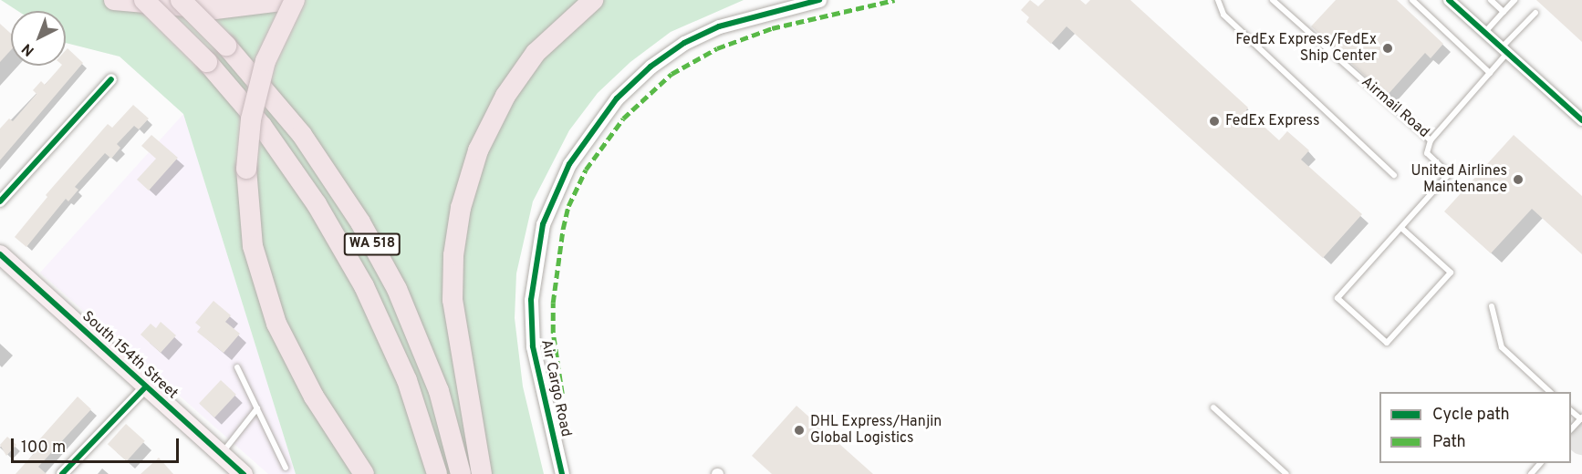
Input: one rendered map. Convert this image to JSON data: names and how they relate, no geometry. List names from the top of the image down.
{
  "streets": {
    "highway": ["WA 518"],
    "main road": ["South 154th Street"],
    "street": ["Air Cargo Road"],
    "lane": ["Airmail Road"]
  },
  "places": [
    "FedEx Express/FedEx Ship Center",
    "FedEx Express",
    "United Airlines Maintenance",
    "DHL Express/Hanjin Global Logistics"
  ],
  "legend": ["Cycle path", "Path"],
  "scale_bar": "100 m",
  "north": "bottom left"
}
